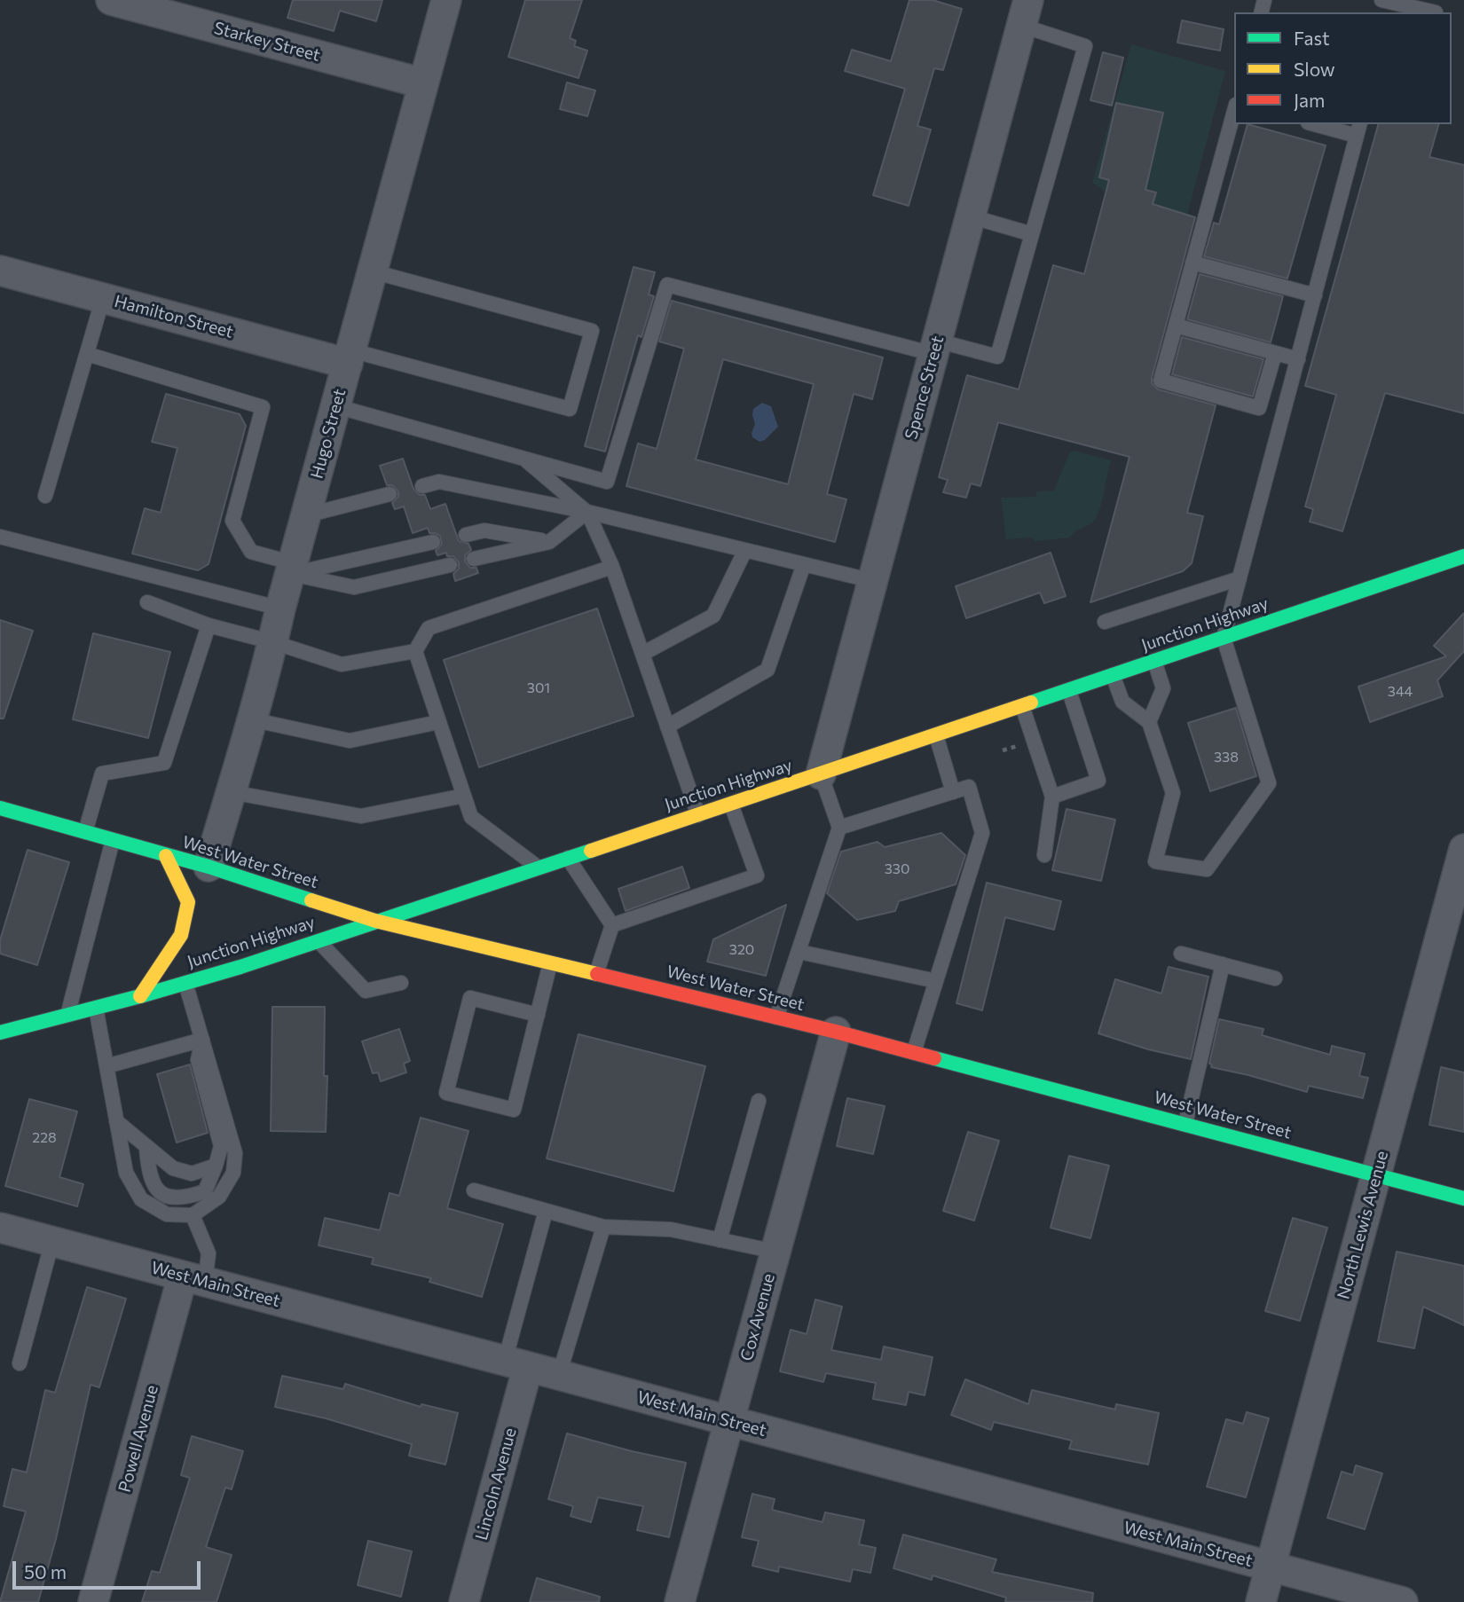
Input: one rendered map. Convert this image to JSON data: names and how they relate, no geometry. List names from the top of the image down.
{
  "streets": {
    "main road": ["Junction Highway", "West Water Street"],
    "street": [
      "Starkey Street",
      "Hamilton Street",
      "Spence Street",
      "Hugo Street",
      "North Lewis Avenue",
      "West Main Street",
      "Cox Avenue",
      "Powell Avenue",
      "Lincoln Avenue"
    ]
  },
  "crossings": [
    ["Starkey Street", "Hugo Street"],
    ["Hamilton Street", "Hugo Street"],
    ["Spence Street", "Junction Highway"],
    ["Hugo Street", "West Water Street"],
    ["Junction Highway", "West Water Street"],
    ["West Water Street", "North Lewis Avenue"],
    ["West Water Street", "Cox Avenue"],
    ["North Lewis Avenue", "West Main Street"],
    ["West Main Street", "Cox Avenue"],
    ["West Main Street", "Powell Avenue"],
    ["West Main Street", "Lincoln Avenue"]
  ],
  "house_numbers": [
    "301",
    "344",
    "338",
    "330",
    "320",
    "228"
  ],
  "legend": ["Fast", "Slow", "Jam"],
  "scale_bar": "50 m"
}
